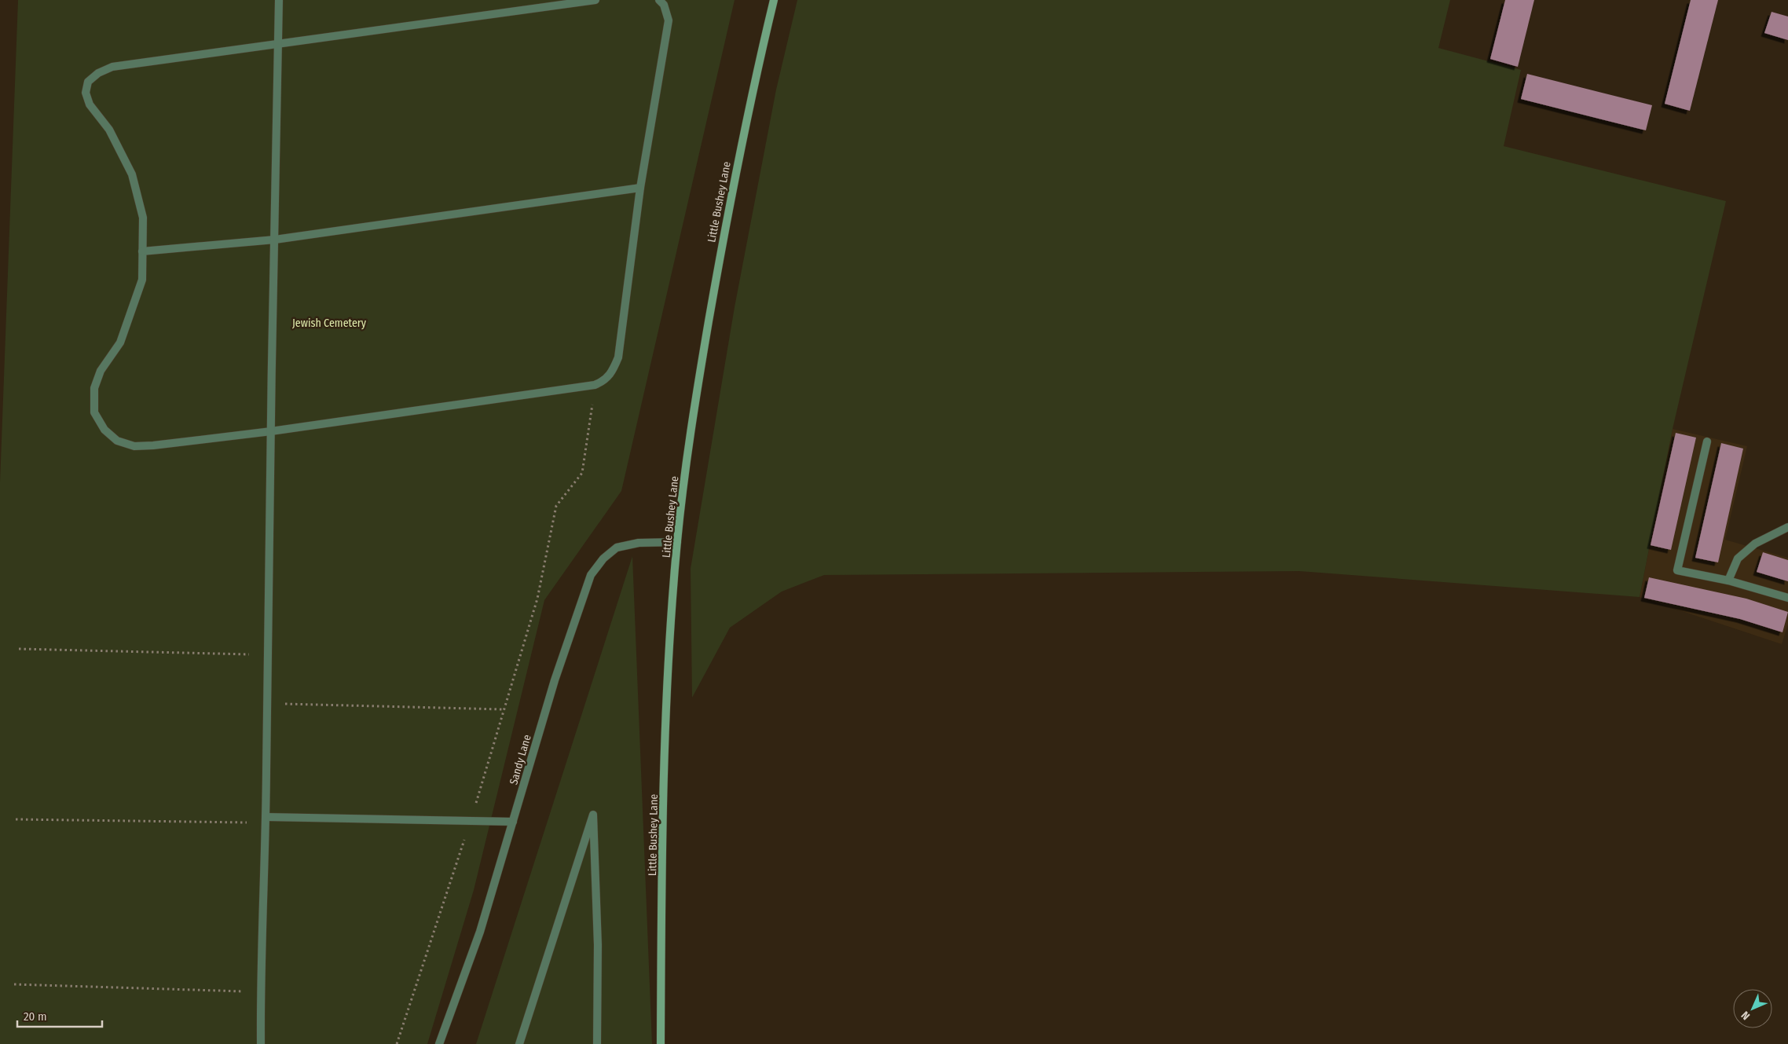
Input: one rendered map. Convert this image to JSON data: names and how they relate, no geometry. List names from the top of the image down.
{
  "streets": {
    "street": ["Little Bushey Lane", "Sandy Lane"]
  },
  "crossings": [
    ["Little Bushey Lane", "Sandy Lane"]
  ],
  "parks": ["Jewish Cemetery"],
  "scale_bar": "20 m",
  "north": "bottom left"
}
